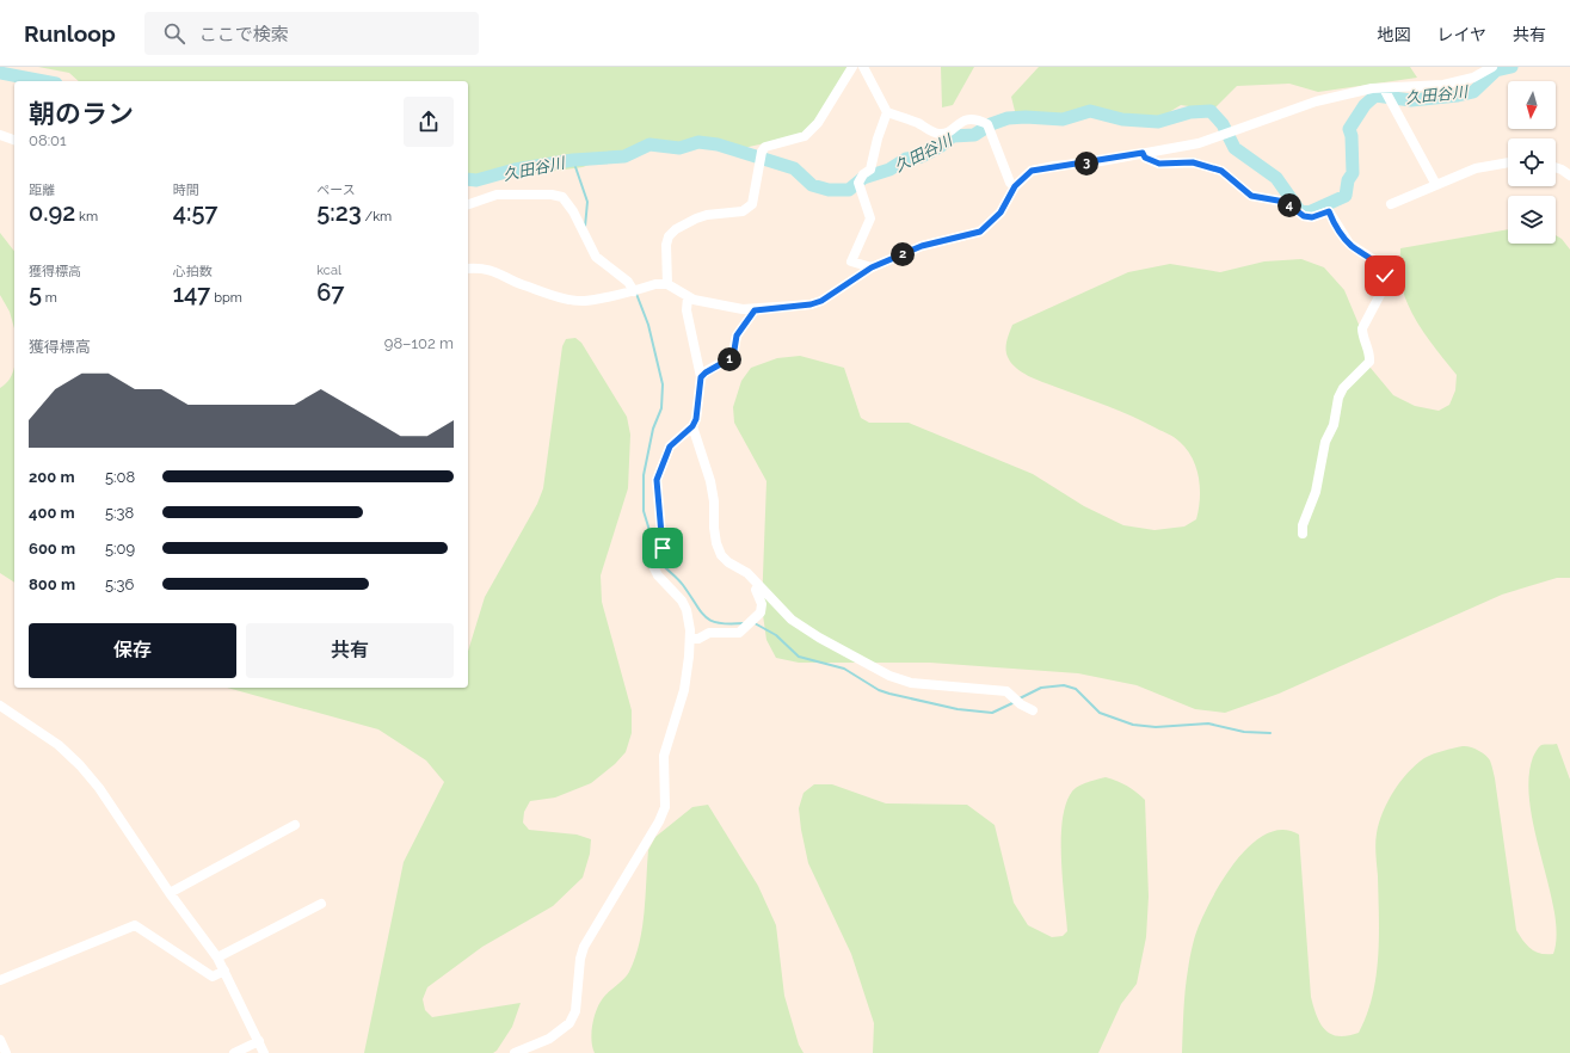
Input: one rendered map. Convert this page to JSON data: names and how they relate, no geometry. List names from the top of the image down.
{
  "water": ["久田谷川"],
  "north": "bottom",
  "page": {
    "header": "Runloop",
    "search": "ここで検索",
    "nav": ["地図", "レイヤ", "共有"],
    "heading": ["朝のラン", "08:01"],
    "pins": [
      "3",
      "4",
      "2",
      "1"
    ],
    "stats": [
      ["距離", "0.92 km"],
      ["時間", "4:57"],
      ["ペース", "5:23 /km"],
      ["獲得標高", "5 m"],
      ["心拍数", "147 bpm"],
      ["kcal", "67"]
    ],
    "chart": ["獲得標高", "98–102 m"],
    "list": [
      {
        "name": "200 m",
        "note": "5:08"
      },
      {
        "name": "400 m",
        "note": "5:38"
      },
      {
        "name": "600 m",
        "note": "5:09"
      },
      {
        "name": "800 m",
        "note": "5:36"
      }
    ],
    "buttons": ["保存", "共有"]
  }
}
